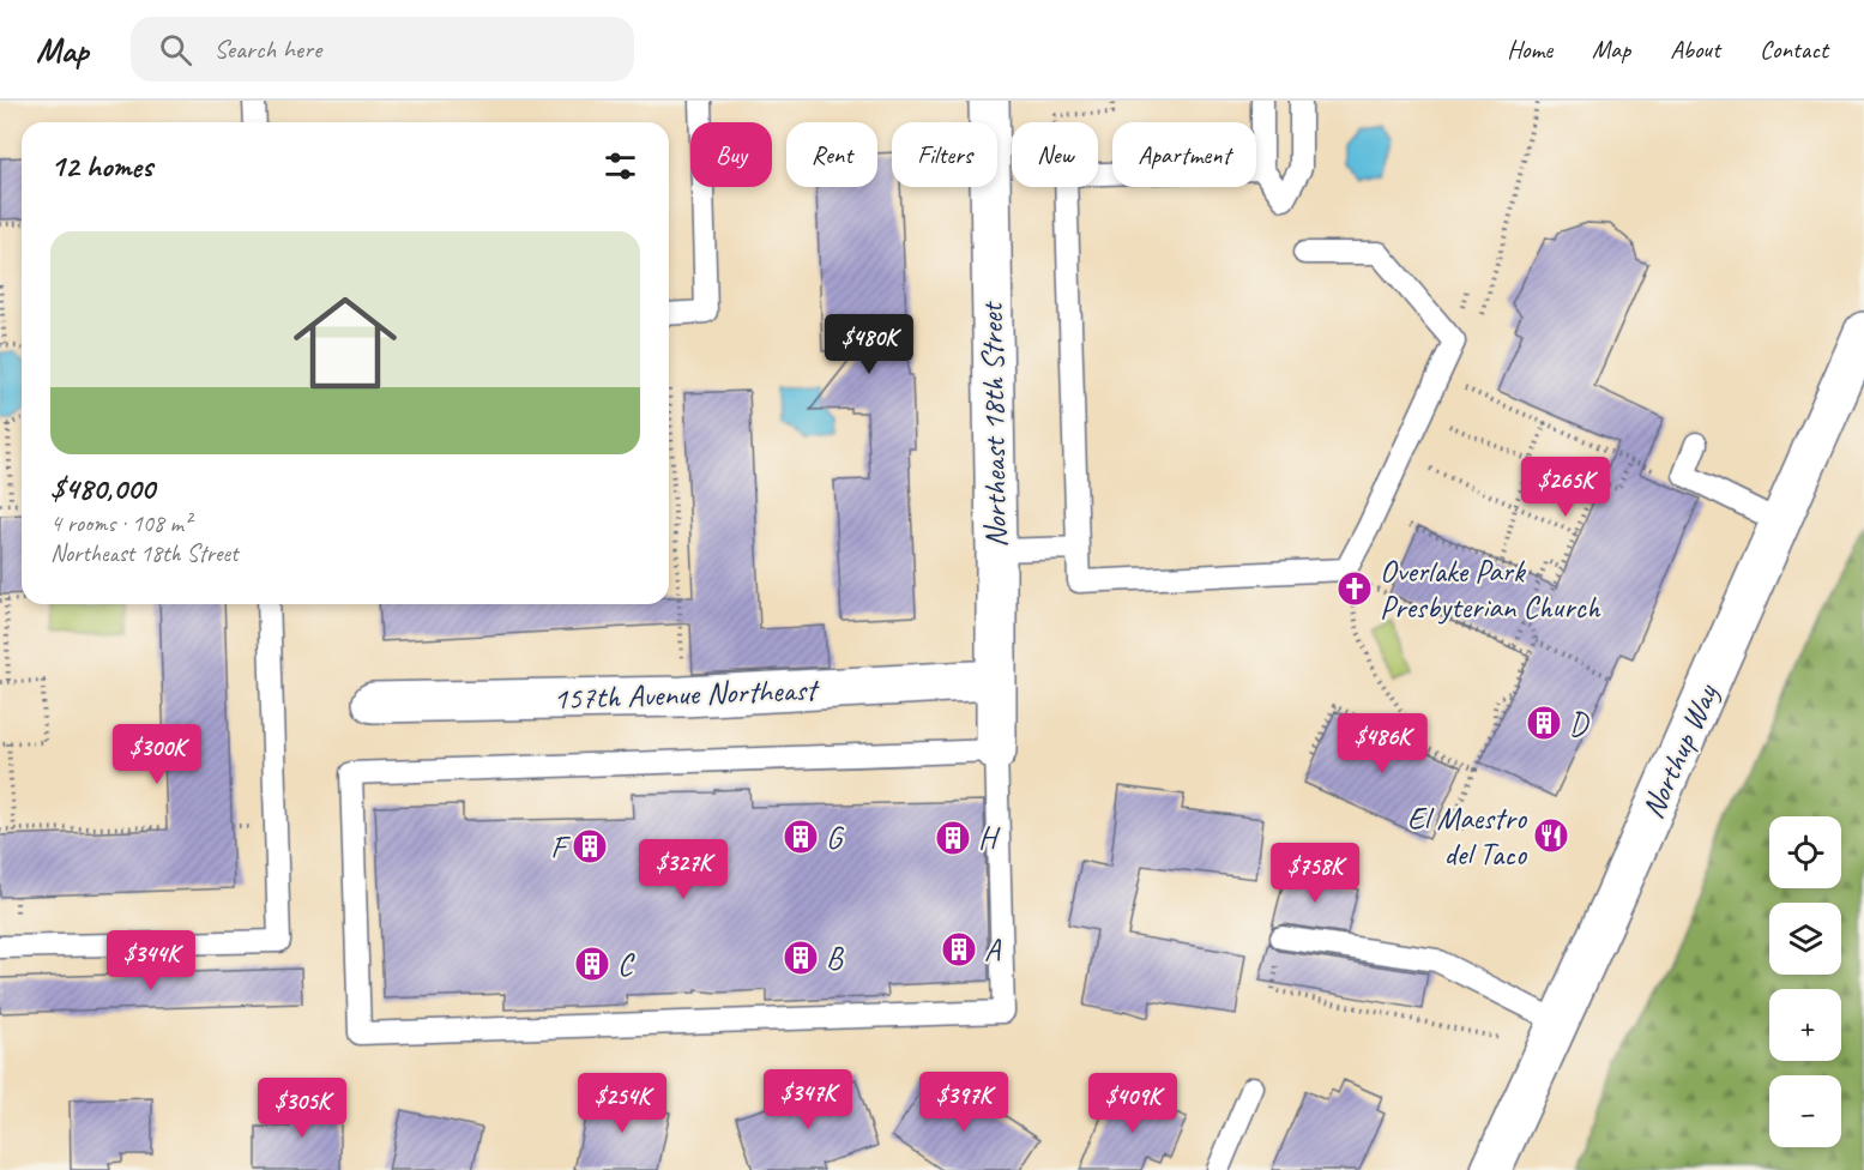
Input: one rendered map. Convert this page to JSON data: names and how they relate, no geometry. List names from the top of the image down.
{
  "streets": {
    "street": ["Northeast 18th Street", "157th Avenue Northeast", "Northup Way"]
  },
  "crossings": [
    ["Northeast 18th Street", "157th Avenue Northeast"]
  ],
  "places": {
    "church": ["Overlake Park Presbyterian Church"],
    "building": [
      "D",
      "G",
      "H",
      "F",
      "A",
      "B",
      "C"
    ],
    "restaurant": ["El Maestro del Taco"]
  },
  "page": {
    "header": "Map",
    "search": "Search here",
    "nav": [
      "Home",
      "Map",
      "About",
      "Contact"
    ],
    "chip": [
      "Buy",
      "Rent",
      "Filters",
      "New",
      "Apartment"
    ],
    "heading": "12 homes",
    "list": [
      {
        "name": "$480,000",
        "note": "4 rooms · 108 m² · Northeast 18th Street"
      }
    ],
    "price": [
      "$480K",
      "$265K",
      "$486K",
      "$300K",
      "$327K",
      "$758K",
      "$344K",
      "$347K",
      "$397K",
      "$254K",
      "$409K",
      "$305K"
    ],
    "map_buttons": ["+", "−"]
  }
}
